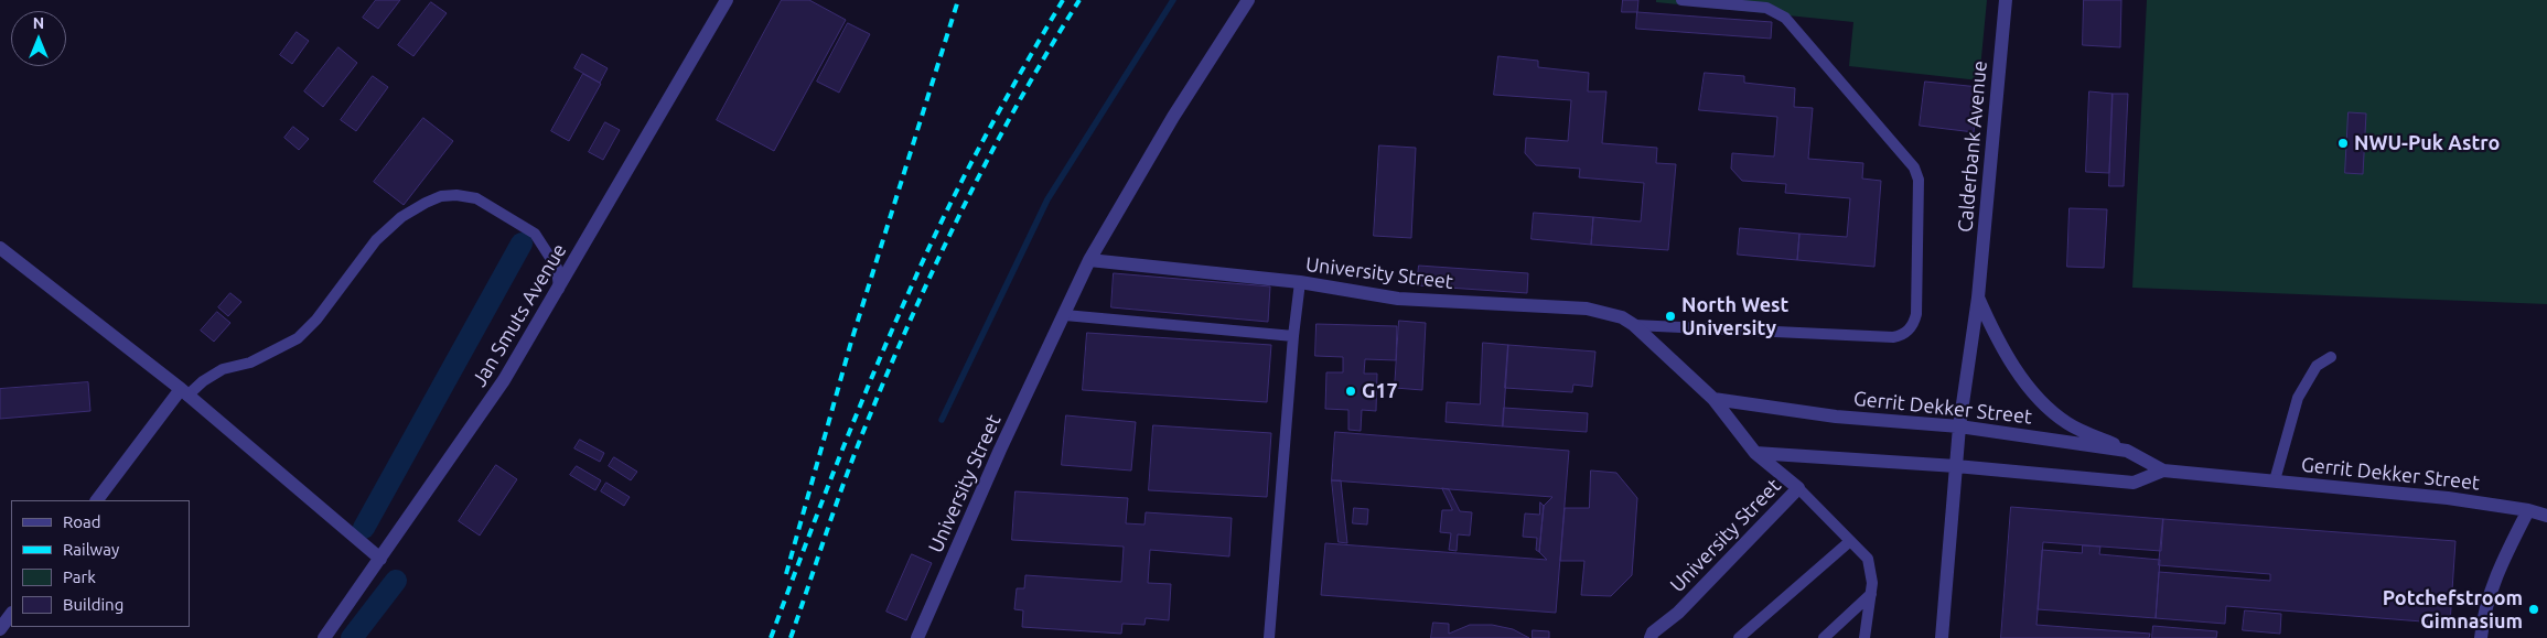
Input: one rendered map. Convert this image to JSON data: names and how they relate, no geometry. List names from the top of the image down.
{
  "streets": {
    "street": [
      "Calderbank Avenue",
      "University Street",
      "Jan Smuts Avenue",
      "Gerrit Dekker Street"
    ]
  },
  "crossings": [
    ["Calderbank Avenue", "Gerrit Dekker Street"],
    ["University Street", "Gerrit Dekker Street"]
  ],
  "places": [
    "NWU-Puk Astro",
    "North West University",
    "G17",
    "Potchefstroom Gimnasium"
  ],
  "legend": [
    "Road",
    "Railway",
    "Park",
    "Building"
  ],
  "north": "top"
}
